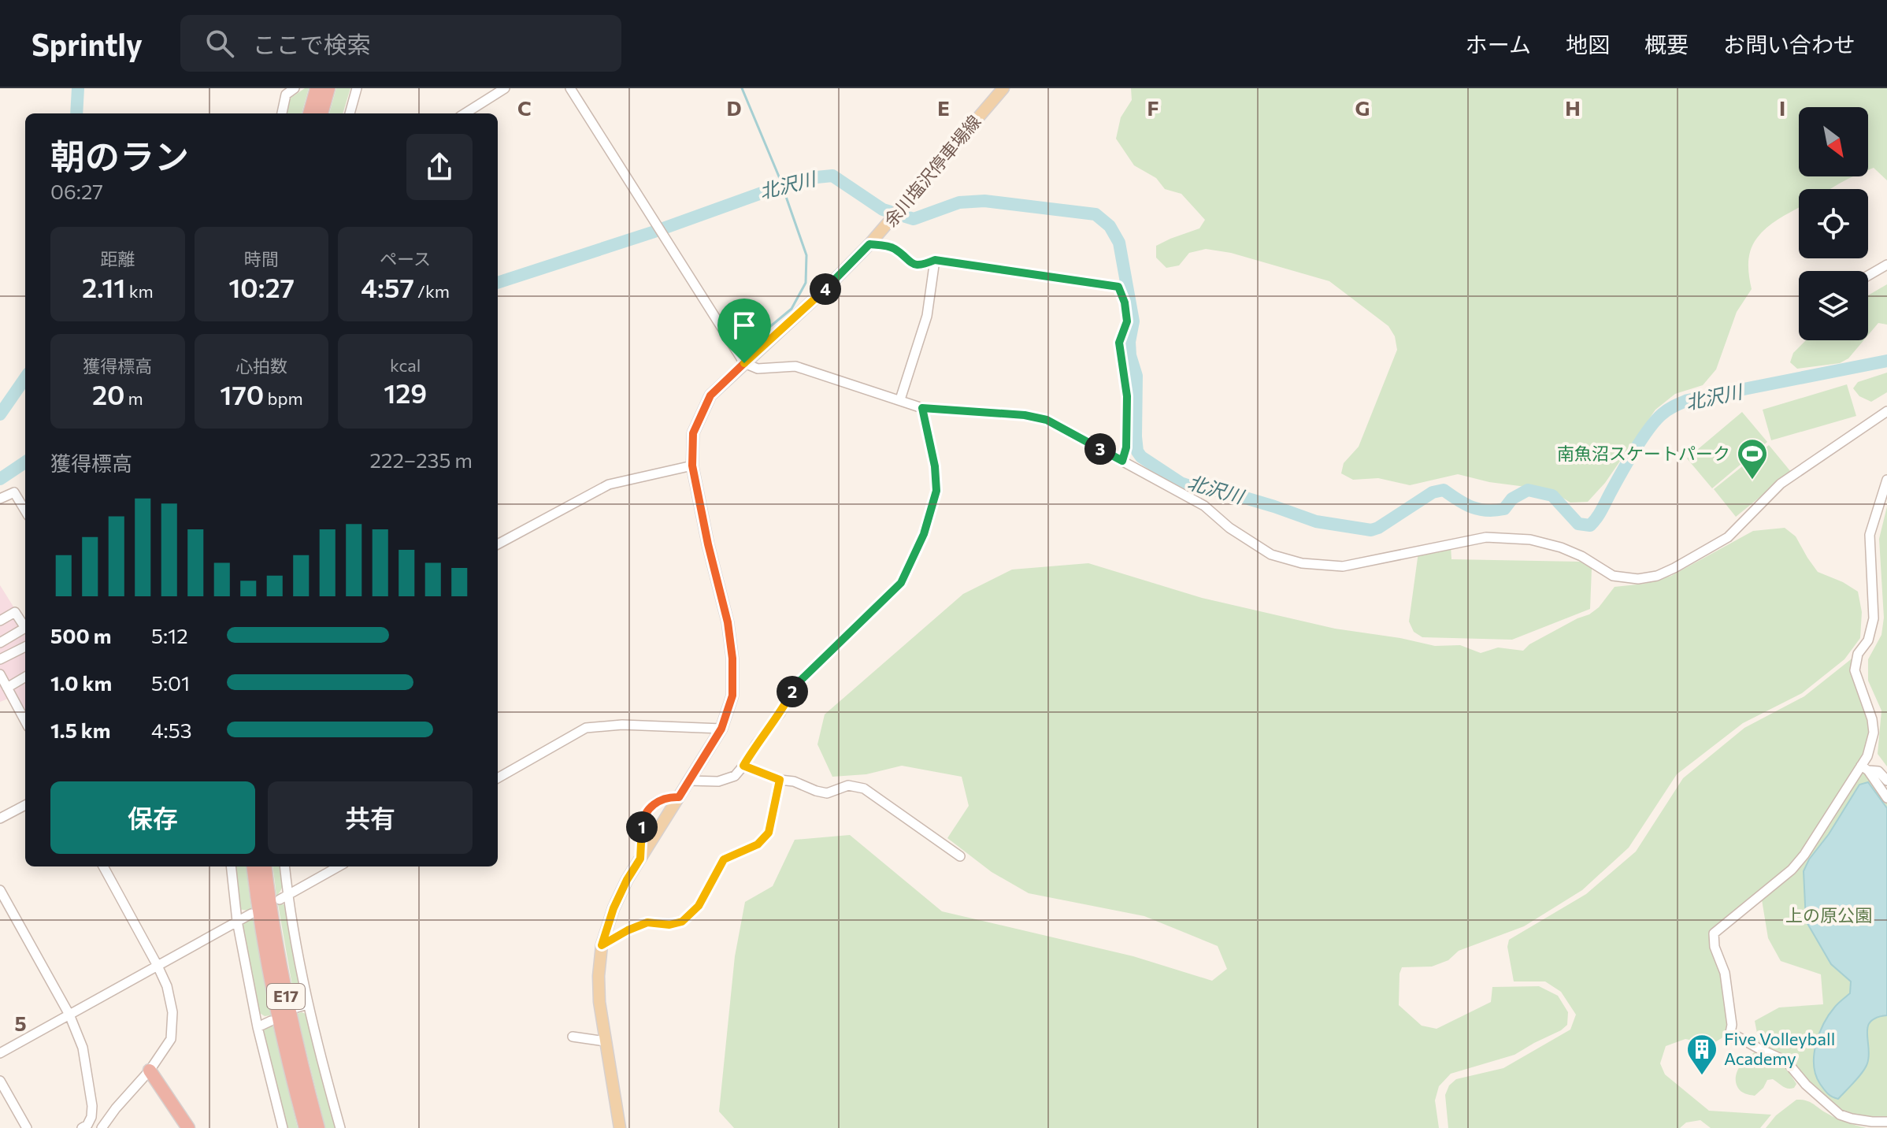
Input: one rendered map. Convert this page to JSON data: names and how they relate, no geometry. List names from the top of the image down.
{
  "streets": {
    "highway": ["E17"],
    "main road": ["余川塩沢停車場線"]
  },
  "water": ["北沢川"],
  "parks": ["上の原公園"],
  "places": {
    "sports": ["南魚沼スケートパーク"],
    "building": ["Five Volleyball Academy"]
  },
  "north": "bottom right",
  "page": {
    "header": "Sprintly",
    "search": "ここで検索",
    "nav": [
      "ホーム",
      "地図",
      "概要",
      "お問い合わせ"
    ],
    "heading": ["朝のラン", "06:27"],
    "stats": [
      ["距離", "2.11 km"],
      ["時間", "10:27"],
      ["ペース", "4:57 /km"],
      ["獲得標高", "20 m"],
      ["心拍数", "170 bpm"],
      ["kcal", "129"]
    ],
    "pins": [
      "4",
      "3",
      "2",
      "1"
    ],
    "chart": ["獲得標高", "222–235 m"],
    "list": [
      {
        "name": "500 m",
        "note": "5:12"
      },
      {
        "name": "1.0 km",
        "note": "5:01"
      },
      {
        "name": "1.5 km",
        "note": "4:53"
      }
    ],
    "buttons": ["保存", "共有"]
  },
  "grid": {
    "columns": [
      "C",
      "D",
      "E",
      "F",
      "G",
      "H",
      "I"
    ],
    "rows": ["5"]
  }
}
